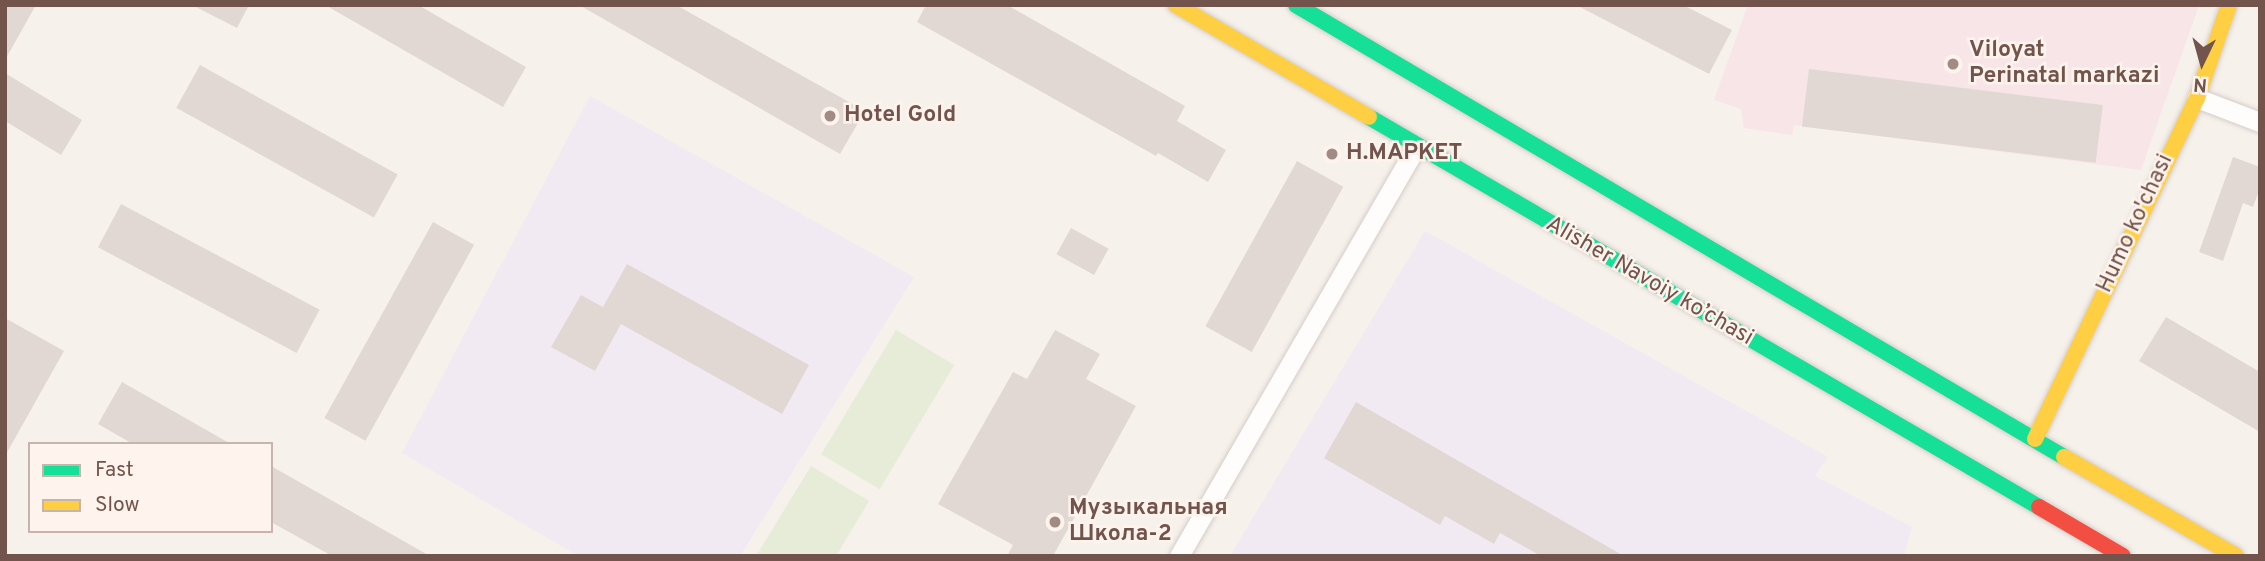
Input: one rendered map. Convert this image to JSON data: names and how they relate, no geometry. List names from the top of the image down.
{
  "streets": {
    "main road": ["Humo ko'chasi", "Alisher Navoiy ko’chasi"]
  },
  "places": [
    "Viloyat Perinatal markazi",
    "Hotel Gold",
    "Н.МАРКЕТ",
    "Музыкальная Школа-2"
  ],
  "legend": ["Fast", "Slow"],
  "north": "bottom"
}
